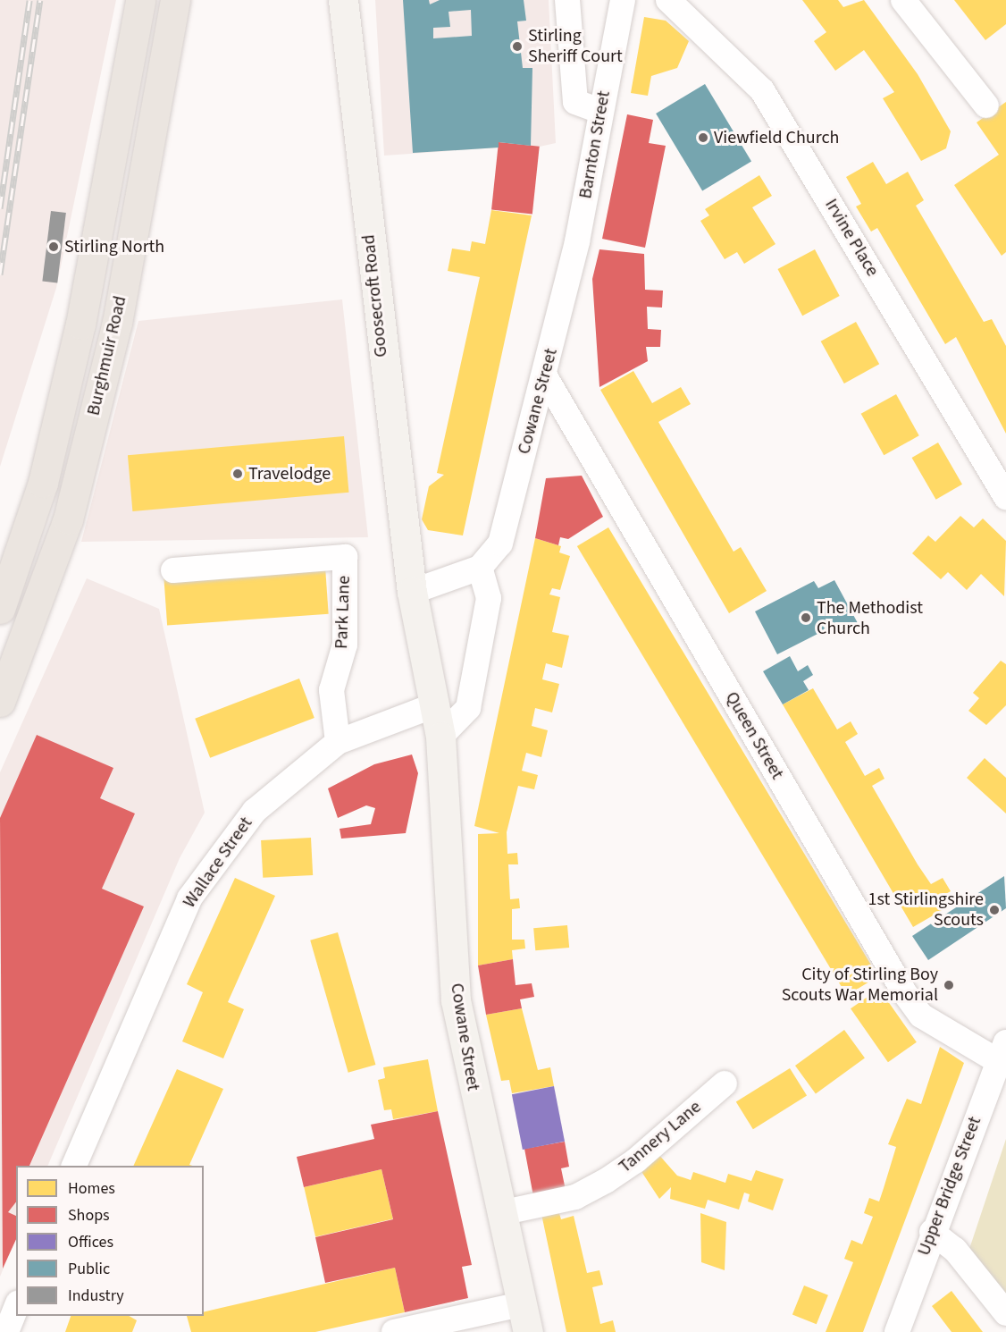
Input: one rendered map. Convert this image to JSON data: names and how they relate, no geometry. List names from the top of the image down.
{
  "streets": {
    "main road": ["Goosecroft Road", "Burghmuir Road", "Cowane Street"],
    "street": [
      "Barnton Street",
      "Irvine Place",
      "Park Lane",
      "Queen Street",
      "Wallace Street",
      "Tannery Lane",
      "Upper Bridge Street"
    ]
  },
  "crossings": [
    ["Barnton Street", "Cowane Street"],
    ["Goosecroft Road", "Cowane Street"],
    ["Cowane Street", "Queen Street"],
    ["Cowane Street", "Wallace Street"],
    ["Cowane Street", "Tannery Lane"],
    ["Park Lane", "Wallace Street"],
    ["Queen Street", "Upper Bridge Street"]
  ],
  "places": [
    "Stirling Sheriff Court",
    "Viewfield Church",
    "Stirling North",
    "Travelodge",
    "The Methodist Church",
    "1st Stirlingshire Scouts",
    "City of Stirling Boy Scouts War Memorial"
  ],
  "legend": [
    "Homes",
    "Shops",
    "Offices",
    "Public",
    "Industry"
  ]
}
